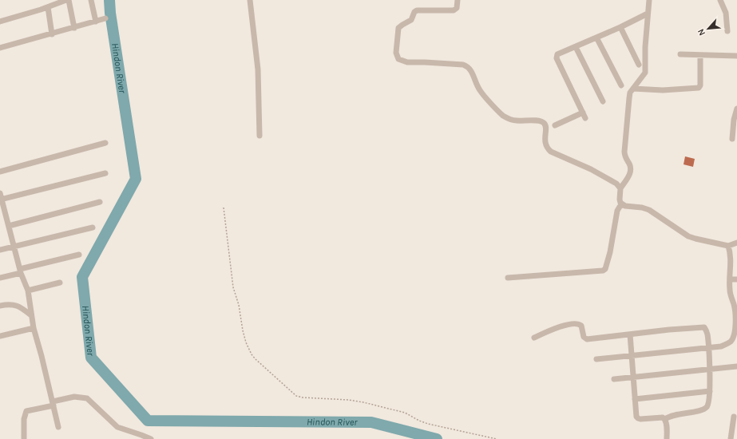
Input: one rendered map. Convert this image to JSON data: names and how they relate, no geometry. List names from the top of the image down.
{
  "water": ["Hindon River"],
  "north": "bottom left"
}
